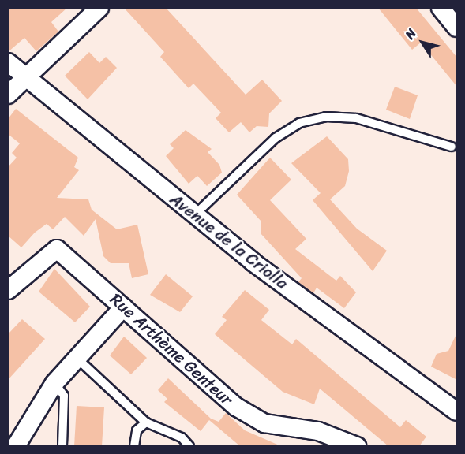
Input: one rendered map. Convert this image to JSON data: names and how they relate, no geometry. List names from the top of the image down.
{
  "streets": {
    "street": ["Avenue de la Criolla", "Rue Arthème Genteur"]
  },
  "north": "top left"
}
